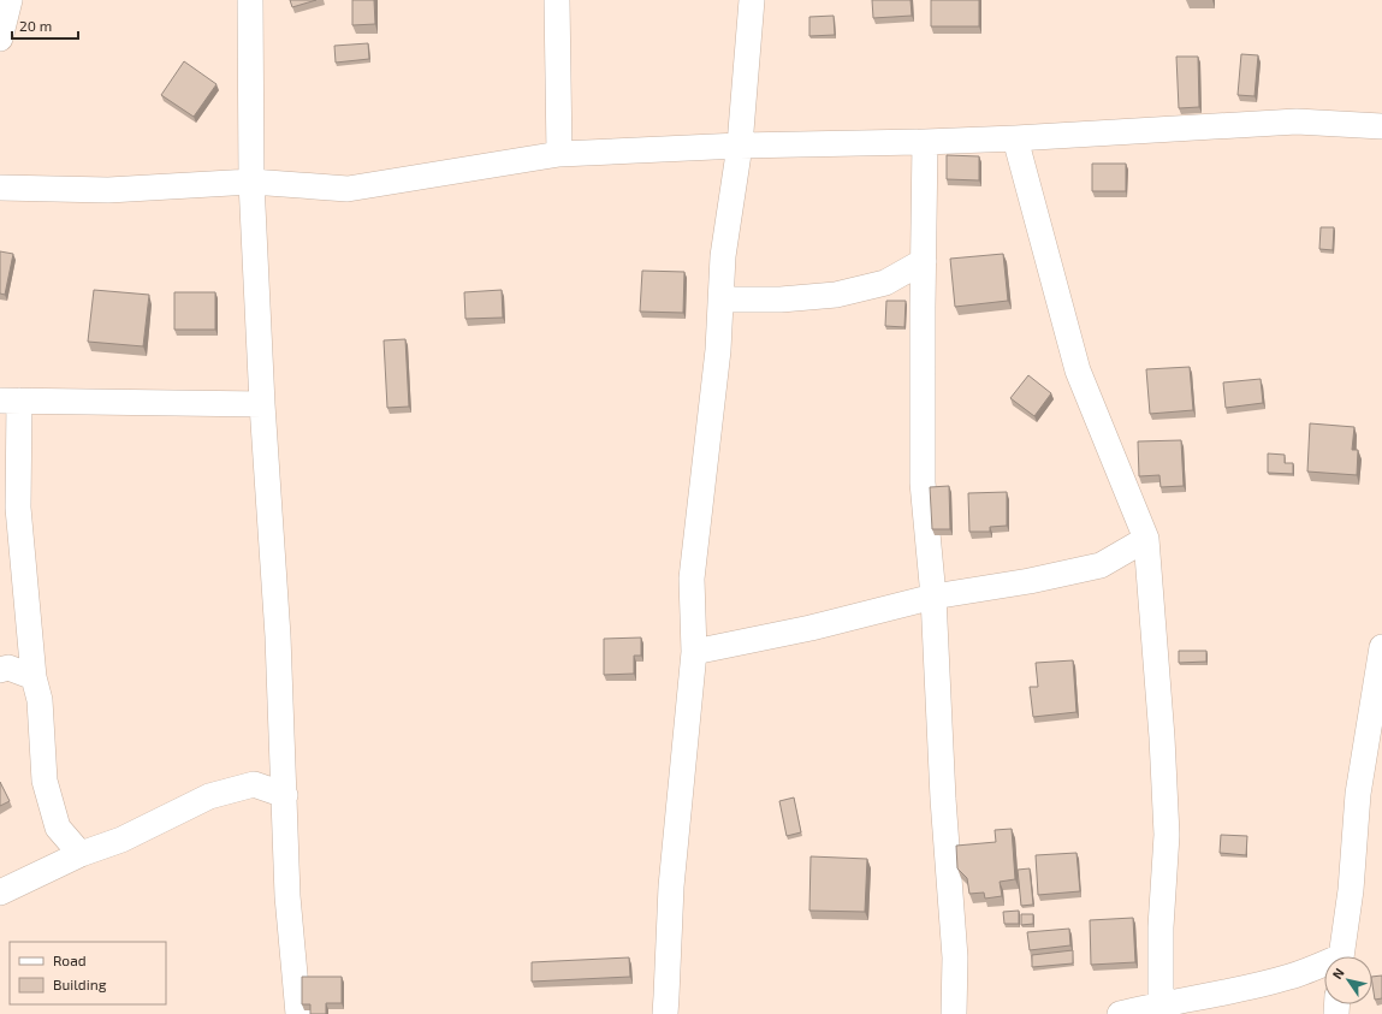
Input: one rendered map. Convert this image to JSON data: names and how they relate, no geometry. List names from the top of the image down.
{
  "legend": ["Road", "Building"],
  "scale_bar": "20 m",
  "north": "top left"
}
